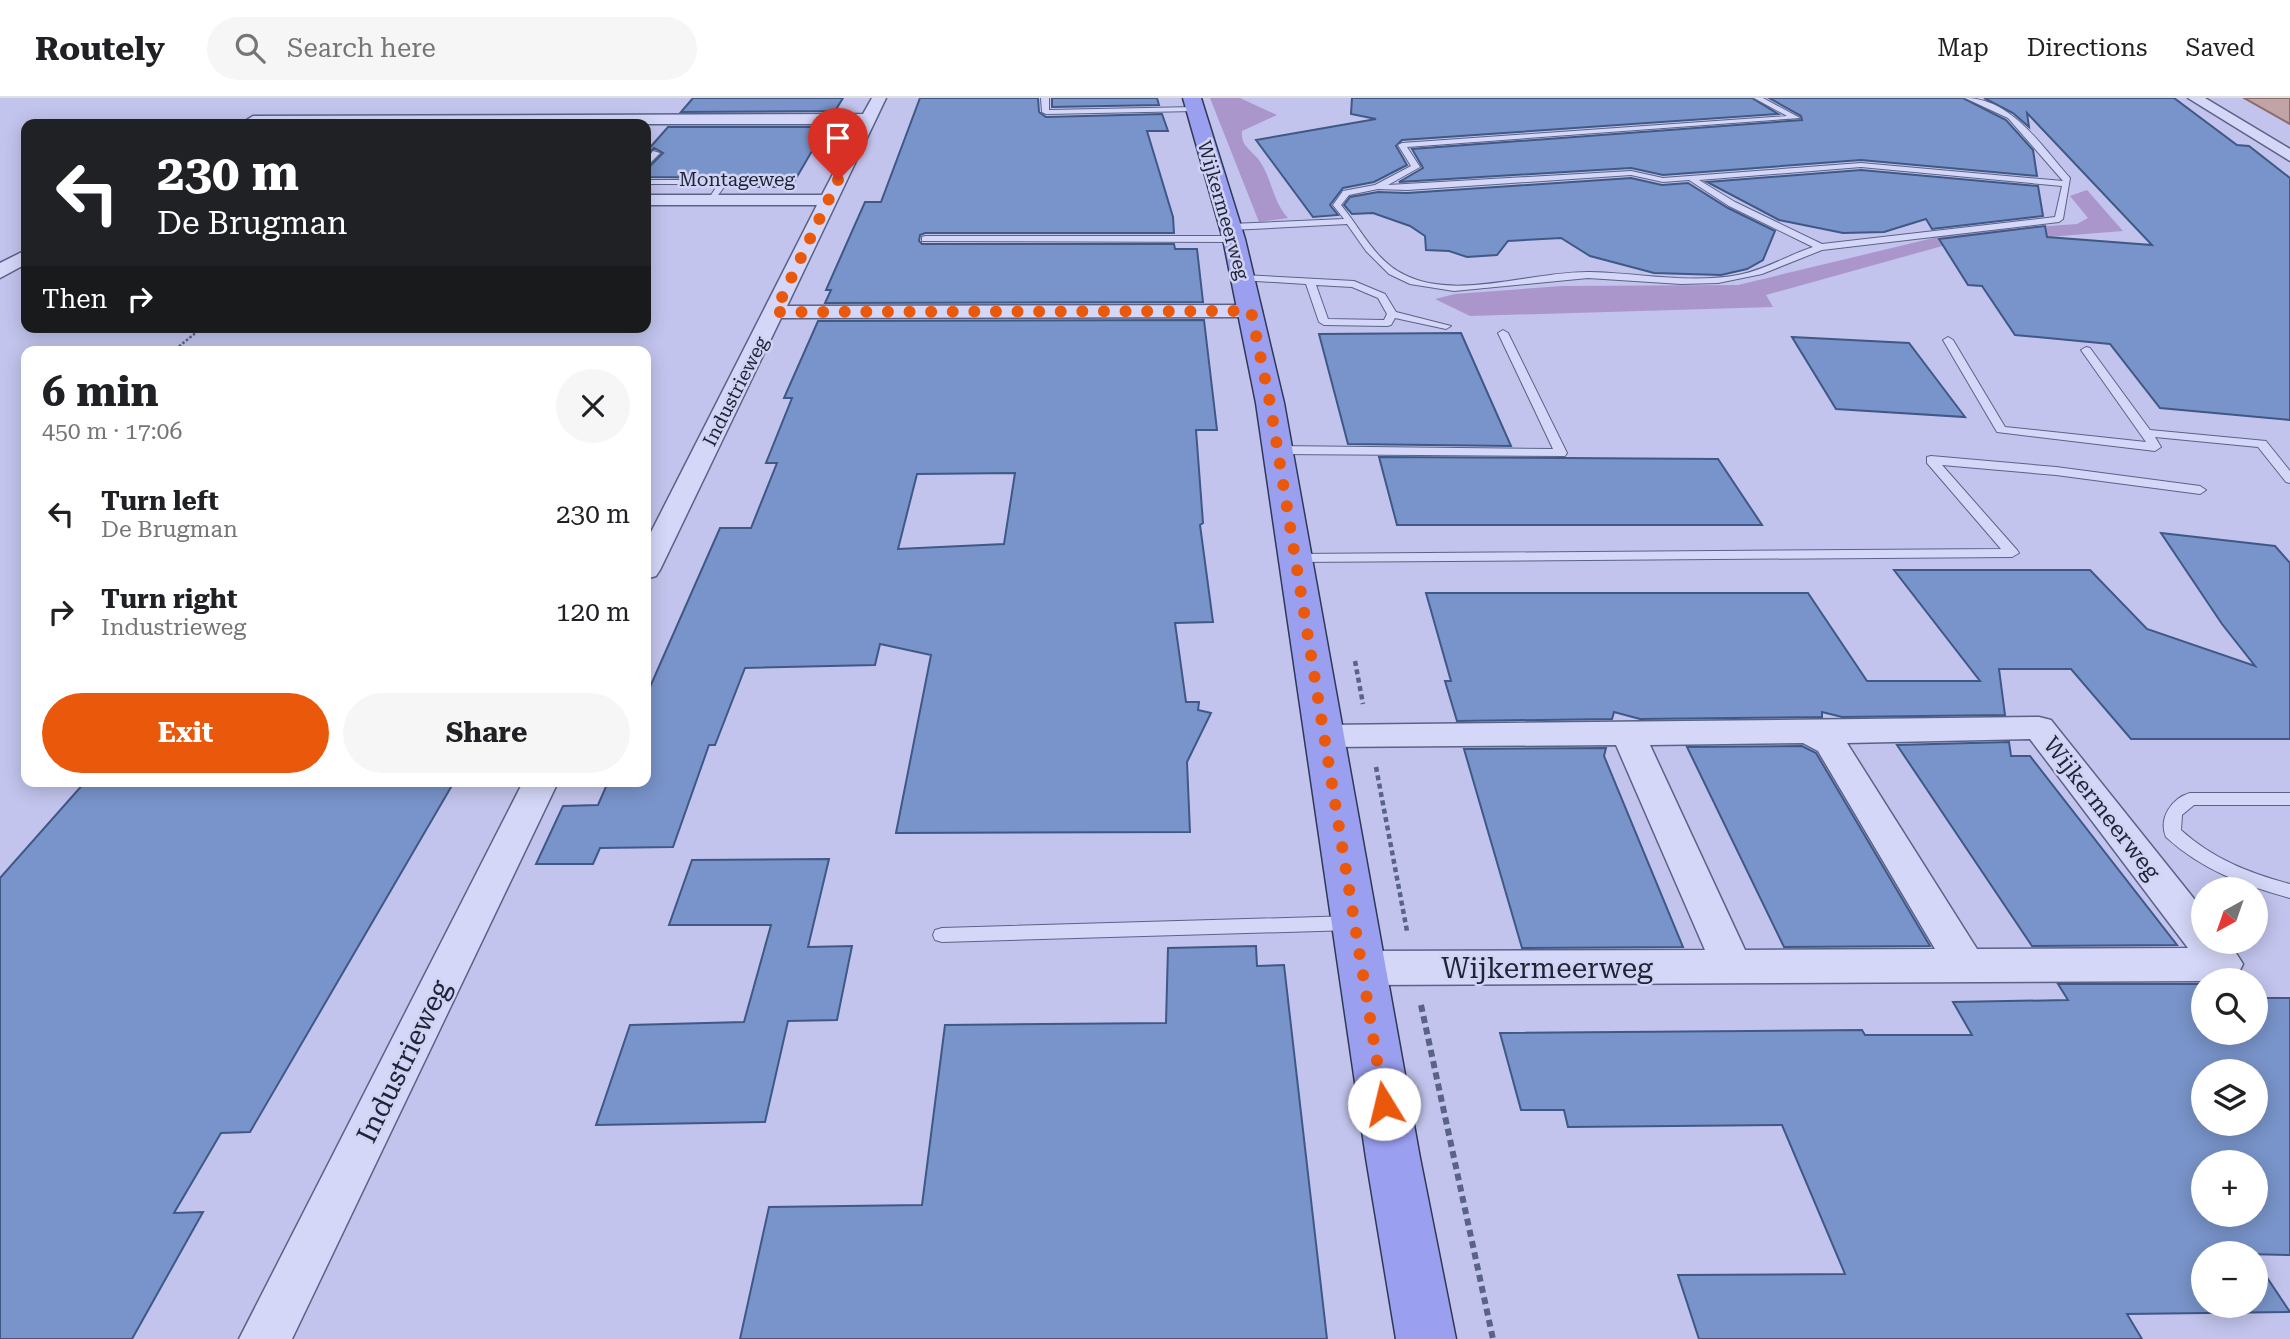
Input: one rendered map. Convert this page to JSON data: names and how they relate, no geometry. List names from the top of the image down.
{
  "streets": {
    "main road": ["Wijkermeerweg"],
    "street": ["Montageweg", "Industrieweg"]
  },
  "crossings": [
    ["Montageweg", "Industrieweg"]
  ],
  "north": "bottom left",
  "page": {
    "header": "Routely",
    "search": "Search here",
    "nav": ["Map", "Directions", "Saved"],
    "turn": ["230 m", "De Brugman"],
    "then": "Then",
    "heading": ["6 min", "450 m · 17:06"],
    "list": [
      {
        "name": "Turn left",
        "note": "De Brugman",
        "value": "230 m"
      },
      {
        "name": "Turn right",
        "note": "Industrieweg",
        "value": "120 m"
      }
    ],
    "buttons": ["Exit", "Share"],
    "map_buttons": ["+", "−"]
  }
}
